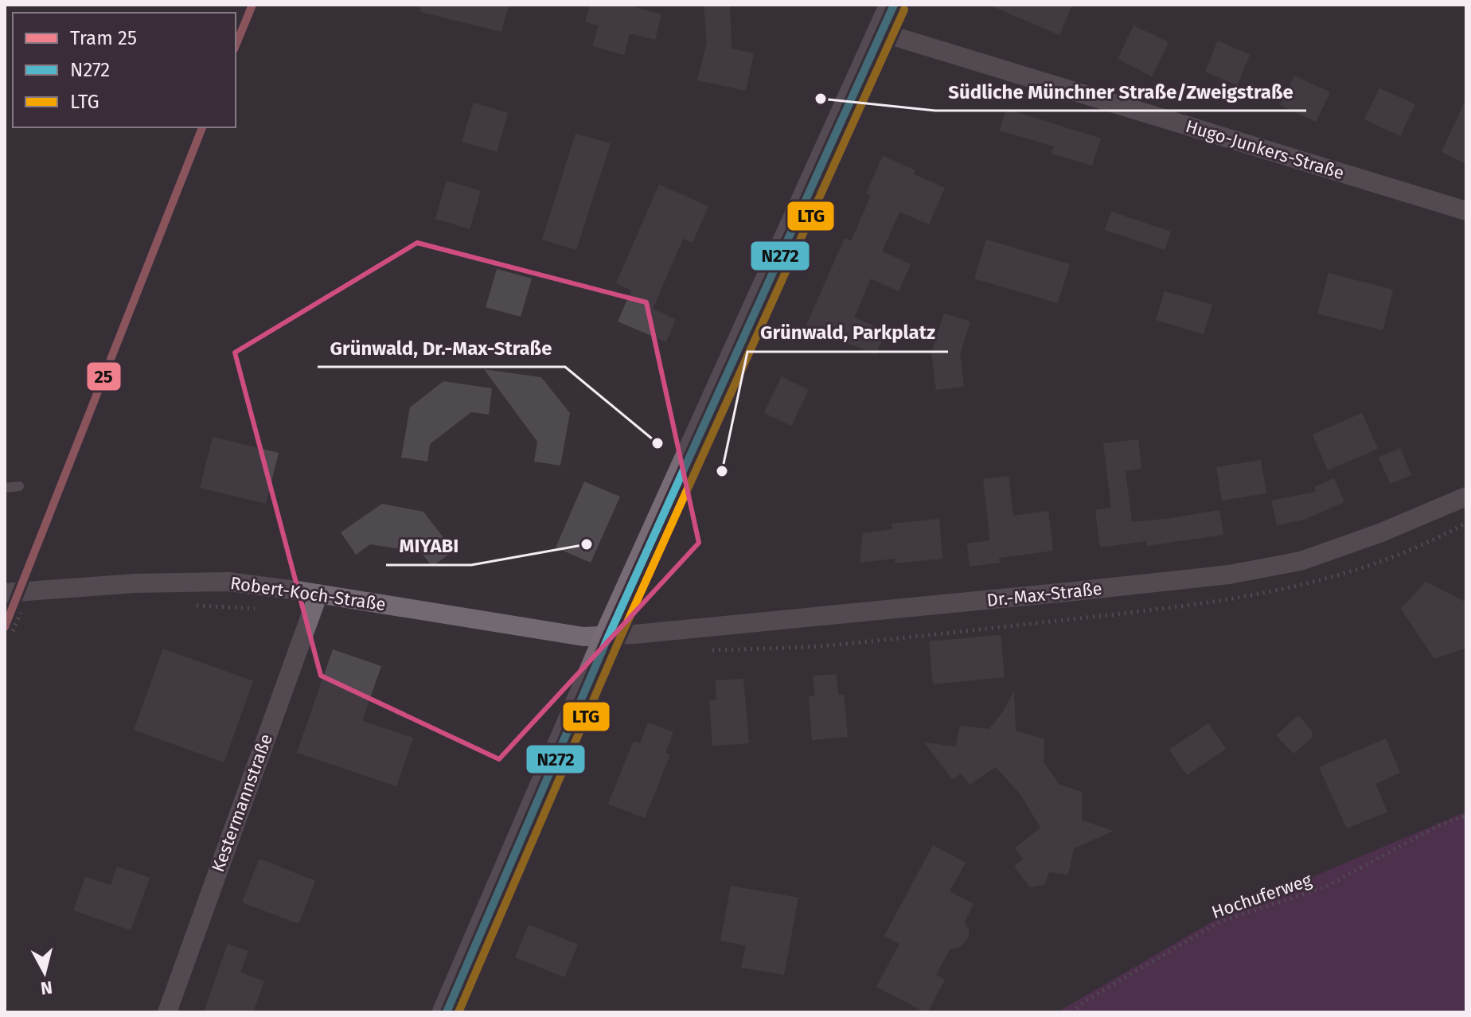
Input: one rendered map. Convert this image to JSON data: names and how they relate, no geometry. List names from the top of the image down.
{
  "streets": {
    "street": [
      "Hugo-Junkers-Straße",
      "Robert-Koch-Straße",
      "Dr.-Max-Straße",
      "Kestermannstraße"
    ],
    "path": ["Hochuferweg"]
  },
  "crossings": [
    ["Robert-Koch-Straße", "Dr.-Max-Straße"],
    ["Robert-Koch-Straße", "Kestermannstraße"]
  ],
  "places": [
    "Südliche Münchner Straße/Zweigstraße",
    "Grünwald, Dr.-Max-Straße",
    "Grünwald, Parkplatz",
    "MIYABI"
  ],
  "lines": ["tram line 25", "transit line N272", "transit line LTG"],
  "legend": ["Tram 25", "N272", "LTG"],
  "north": "bottom"
}
